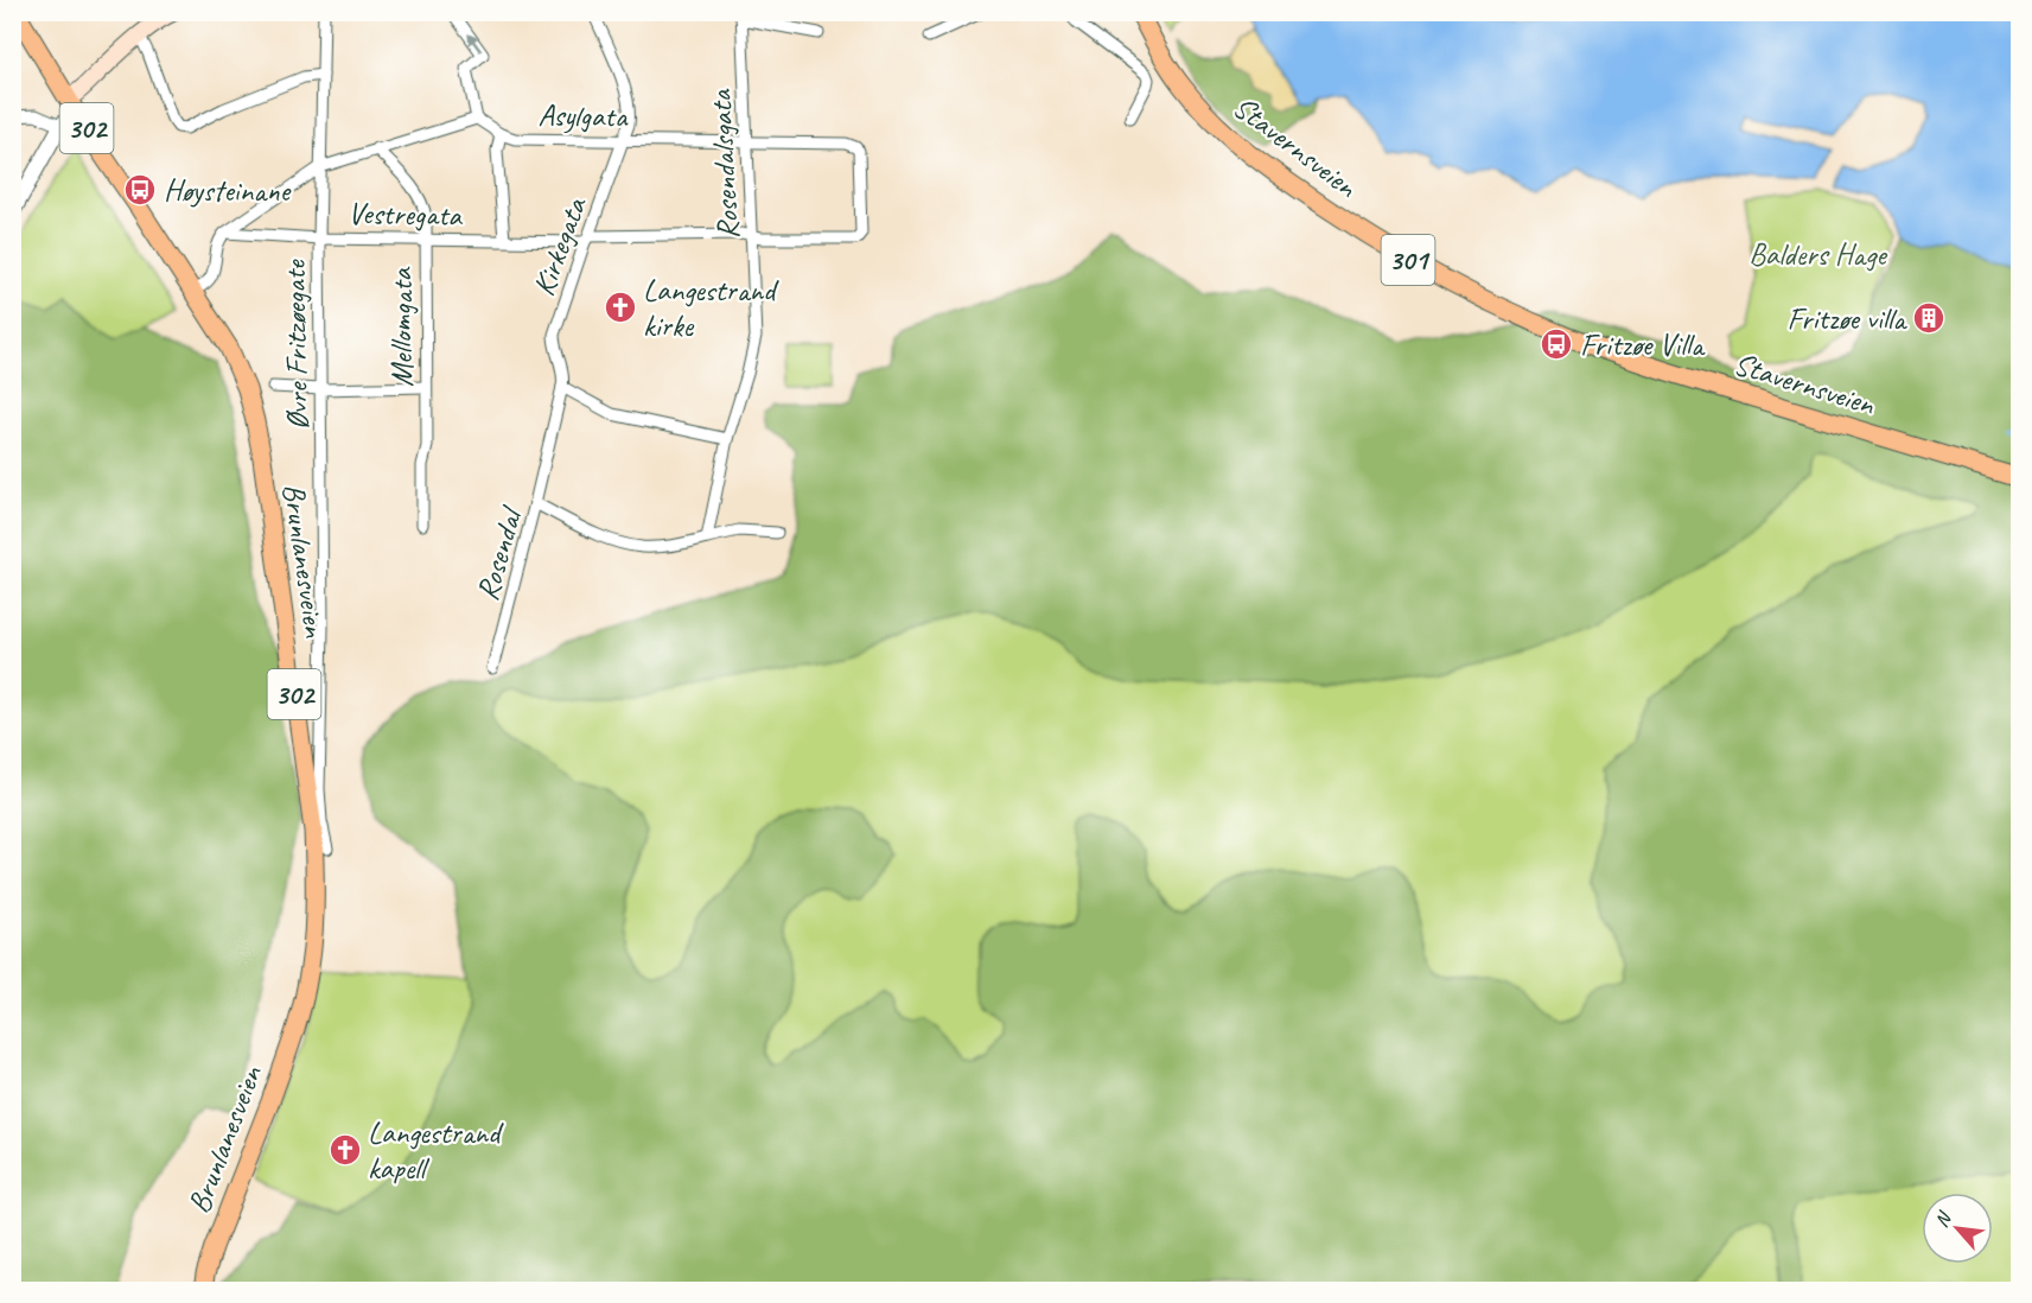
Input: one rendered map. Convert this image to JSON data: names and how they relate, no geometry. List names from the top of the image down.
{
  "streets": {
    "main road": [
      "302",
      "Stavernsveien",
      "301",
      "Brunlanesveien"
    ],
    "street": [
      "Asylgata",
      "Rosendalsgata",
      "Vestregata",
      "Kirkegata",
      "Mellomgata",
      "Øvre Fritzøegate",
      "Rosendal"
    ]
  },
  "crossings": [
    ["Asylgata", "Rosendalsgata"],
    ["Asylgata", "Vestregata"],
    ["Asylgata", "Kirkegata"],
    ["Rosendalsgata", "Vestregata"],
    ["Rosendalsgata", "Kirkegata"],
    ["Vestregata", "Kirkegata"],
    ["Vestregata", "Mellomgata"],
    ["Vestregata", "Øvre Fritzøegate"],
    ["Kirkegata", "Rosendal"]
  ],
  "parks": ["Balders Hage"],
  "places": {
    "bus stop": ["Høysteinane", "Fritzøe Villa"],
    "church": ["Langestrand kirke", "Langestrand kapell"],
    "building": ["Fritzøe villa"]
  },
  "north": "top left"
}
